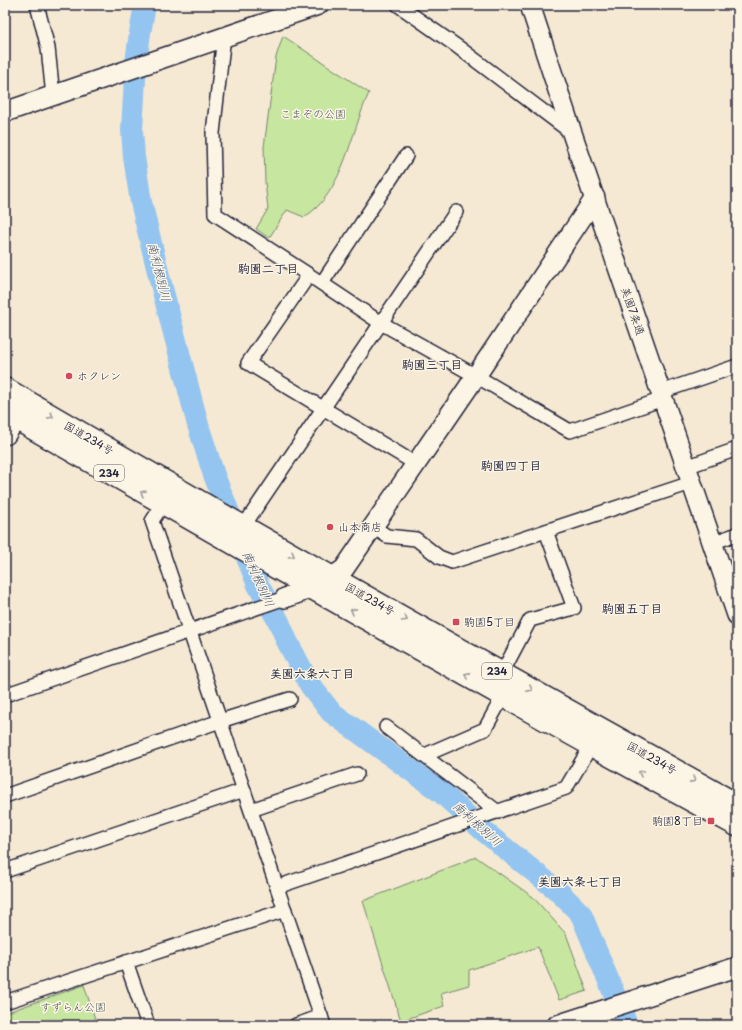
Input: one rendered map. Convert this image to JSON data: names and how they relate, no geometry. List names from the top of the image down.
{
  "streets": {
    "highway": ["国道234号", "234"],
    "street": ["美園7条通"]
  },
  "districts": [
    "駒園二丁目",
    "駒園三丁目",
    "駒園四丁目",
    "駒園五丁目",
    "美園六条六丁目",
    "美園六条七丁目"
  ],
  "water": ["南利根別川"],
  "parks": ["こまぞの公園", "すずらん公園"],
  "places": {
    "other": ["ホクレン", "山本商店"],
    "transit": ["駒園5丁目", "駒園8丁目"]
  }
}
